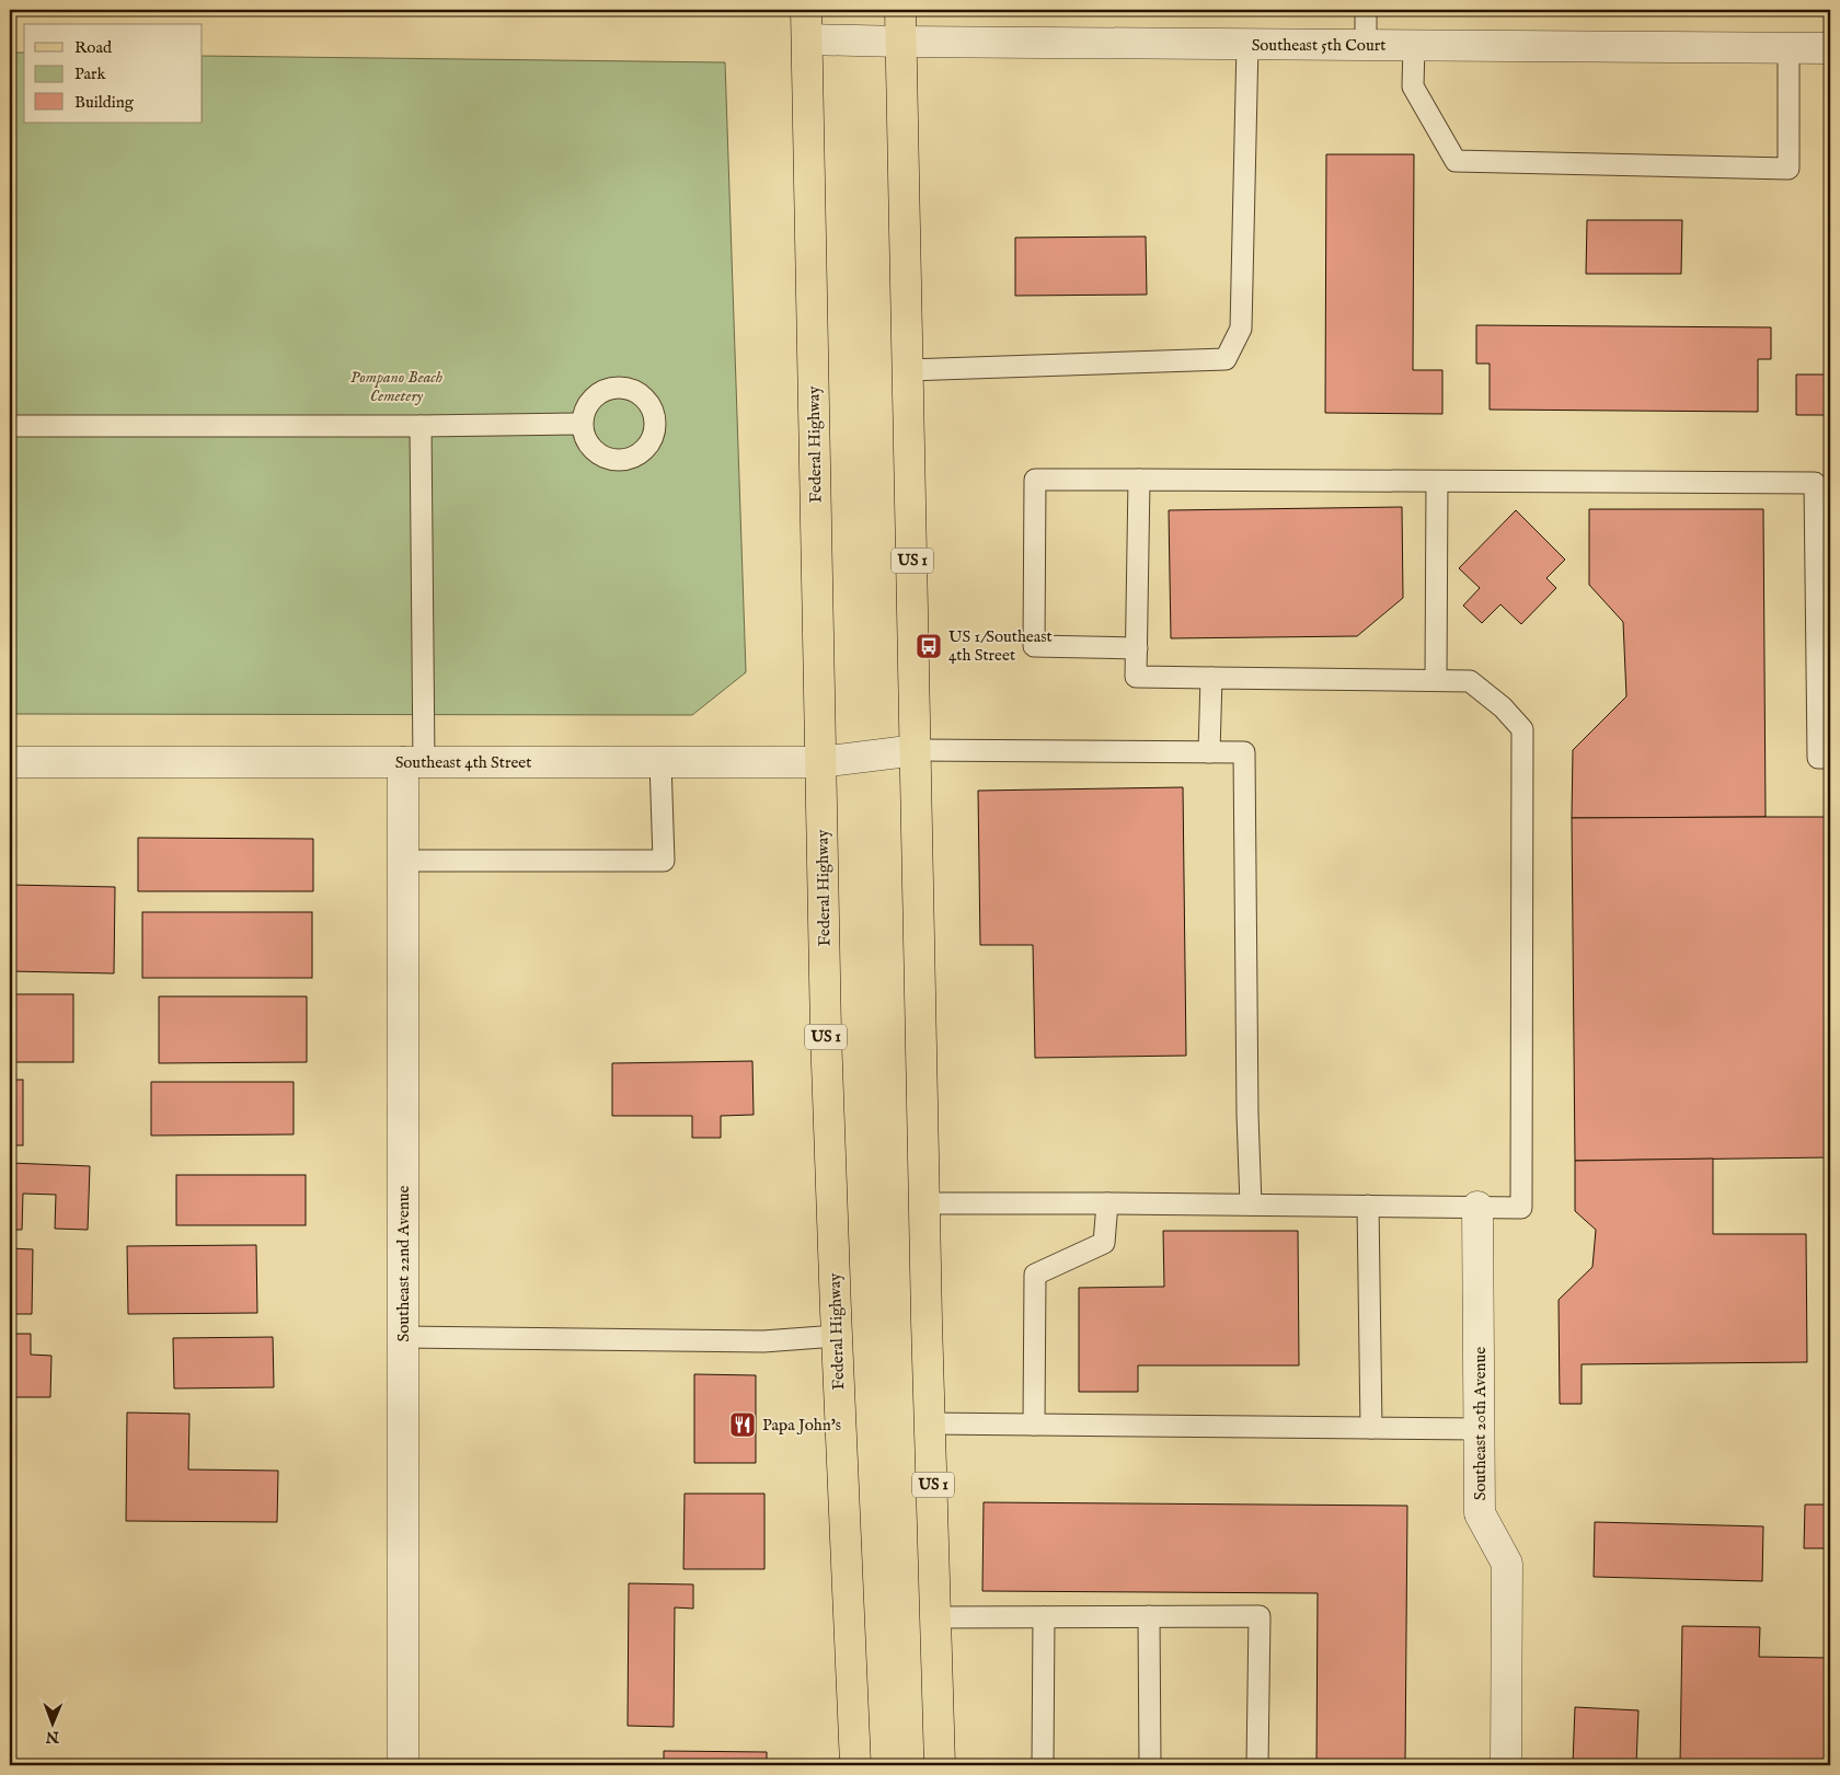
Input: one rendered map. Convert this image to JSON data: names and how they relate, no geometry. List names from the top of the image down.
{
  "streets": {
    "main road": ["Federal Highway", "US 1"],
    "street": [
      "Southeast 5th Court",
      "Southeast 4th Street",
      "Southeast 22nd Avenue",
      "Southeast 20th Avenue"
    ]
  },
  "crossings": [
    ["Southeast 5th Court", "Federal Highway"],
    ["Southeast 5th Court", "US 1"],
    ["Federal Highway", "Southeast 4th Street"],
    ["US 1", "Southeast 4th Street"],
    ["Southeast 4th Street", "Southeast 22nd Avenue"]
  ],
  "parks": ["Pompano Beach Cemetery"],
  "places": {
    "bus stop": ["US 1/Southeast 4th Street"],
    "restaurant": ["Papa John's"]
  },
  "legend": ["Road", "Park", "Building"],
  "north": "bottom"
}
